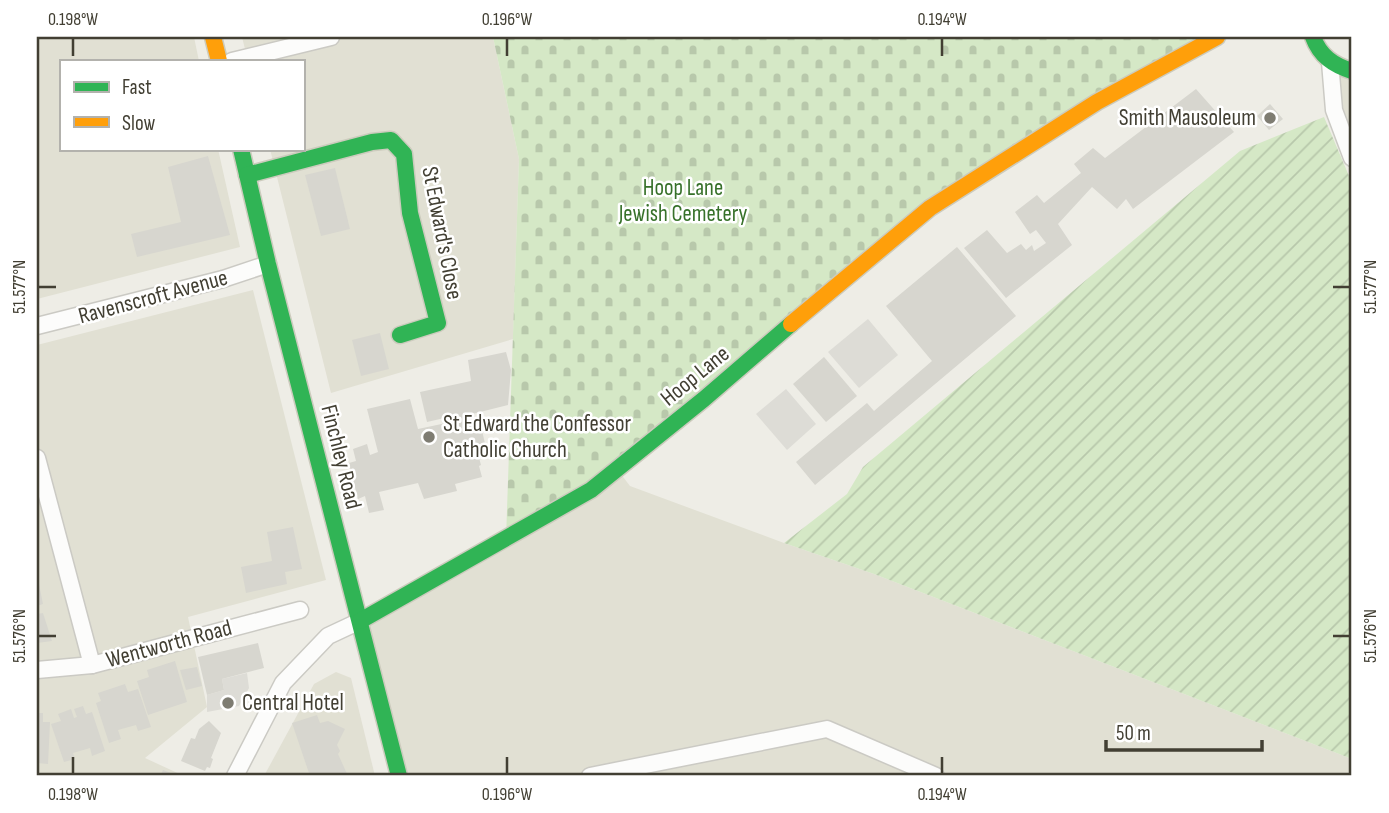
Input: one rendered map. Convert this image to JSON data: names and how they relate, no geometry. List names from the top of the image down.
{
  "streets": {
    "street": [
      "St Edward's Close",
      "Ravenscroft Avenue",
      "Hoop Lane",
      "Finchley Road",
      "Wentworth Road"
    ]
  },
  "crossings": [
    ["St Edward's Close", "Finchley Road"],
    ["Ravenscroft Avenue", "Finchley Road"],
    ["Hoop Lane", "Finchley Road"]
  ],
  "parks": ["Hoop Lane Jewish Cemetery"],
  "places": ["Smith Mausoleum", "St Edward the Confessor Catholic Church", "Central Hotel"],
  "legend": ["Fast", "Slow"],
  "scale_bar": "50 m",
  "coordinates": [
    "0.198°W",
    "0.196°W",
    "0.194°W",
    "51.577°N",
    "51.576°N"
  ]
}
